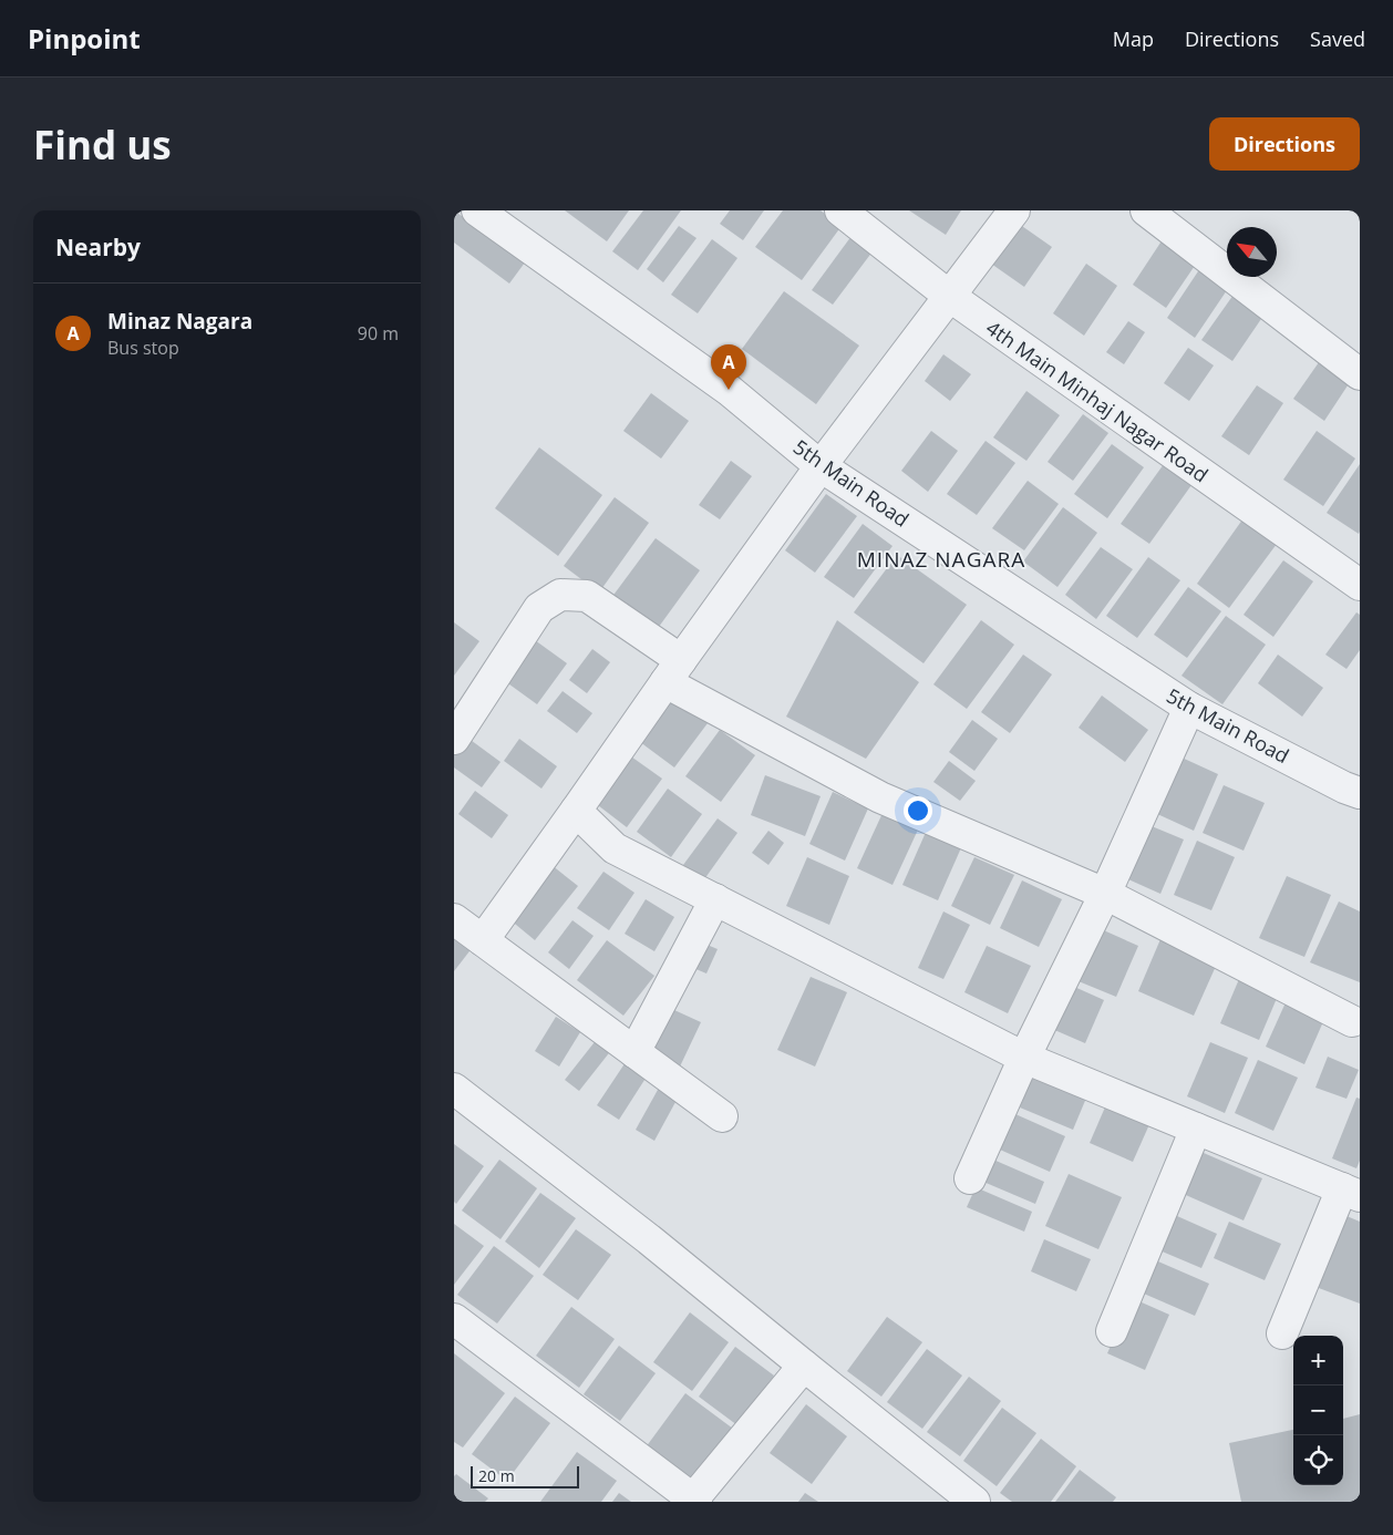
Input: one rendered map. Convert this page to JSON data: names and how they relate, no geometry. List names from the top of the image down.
{
  "streets": {
    "street": ["4th Main Minhaj Nagar Road", "5th Main Road"]
  },
  "districts": ["MINAZ NAGARA"],
  "scale_bar": "20 m",
  "north": "top left",
  "page": {
    "header": "Pinpoint",
    "nav": ["Map", "Directions", "Saved"],
    "buttons": "Directions",
    "title": "Find us",
    "heading": "Nearby",
    "list": [
      {
        "mark": "A",
        "name": "Minaz Nagara",
        "note": "Bus stop",
        "value": "90 m"
      }
    ],
    "pins": "A",
    "map_buttons": ["+", "−"],
    "scale": "20 m"
  }
}
